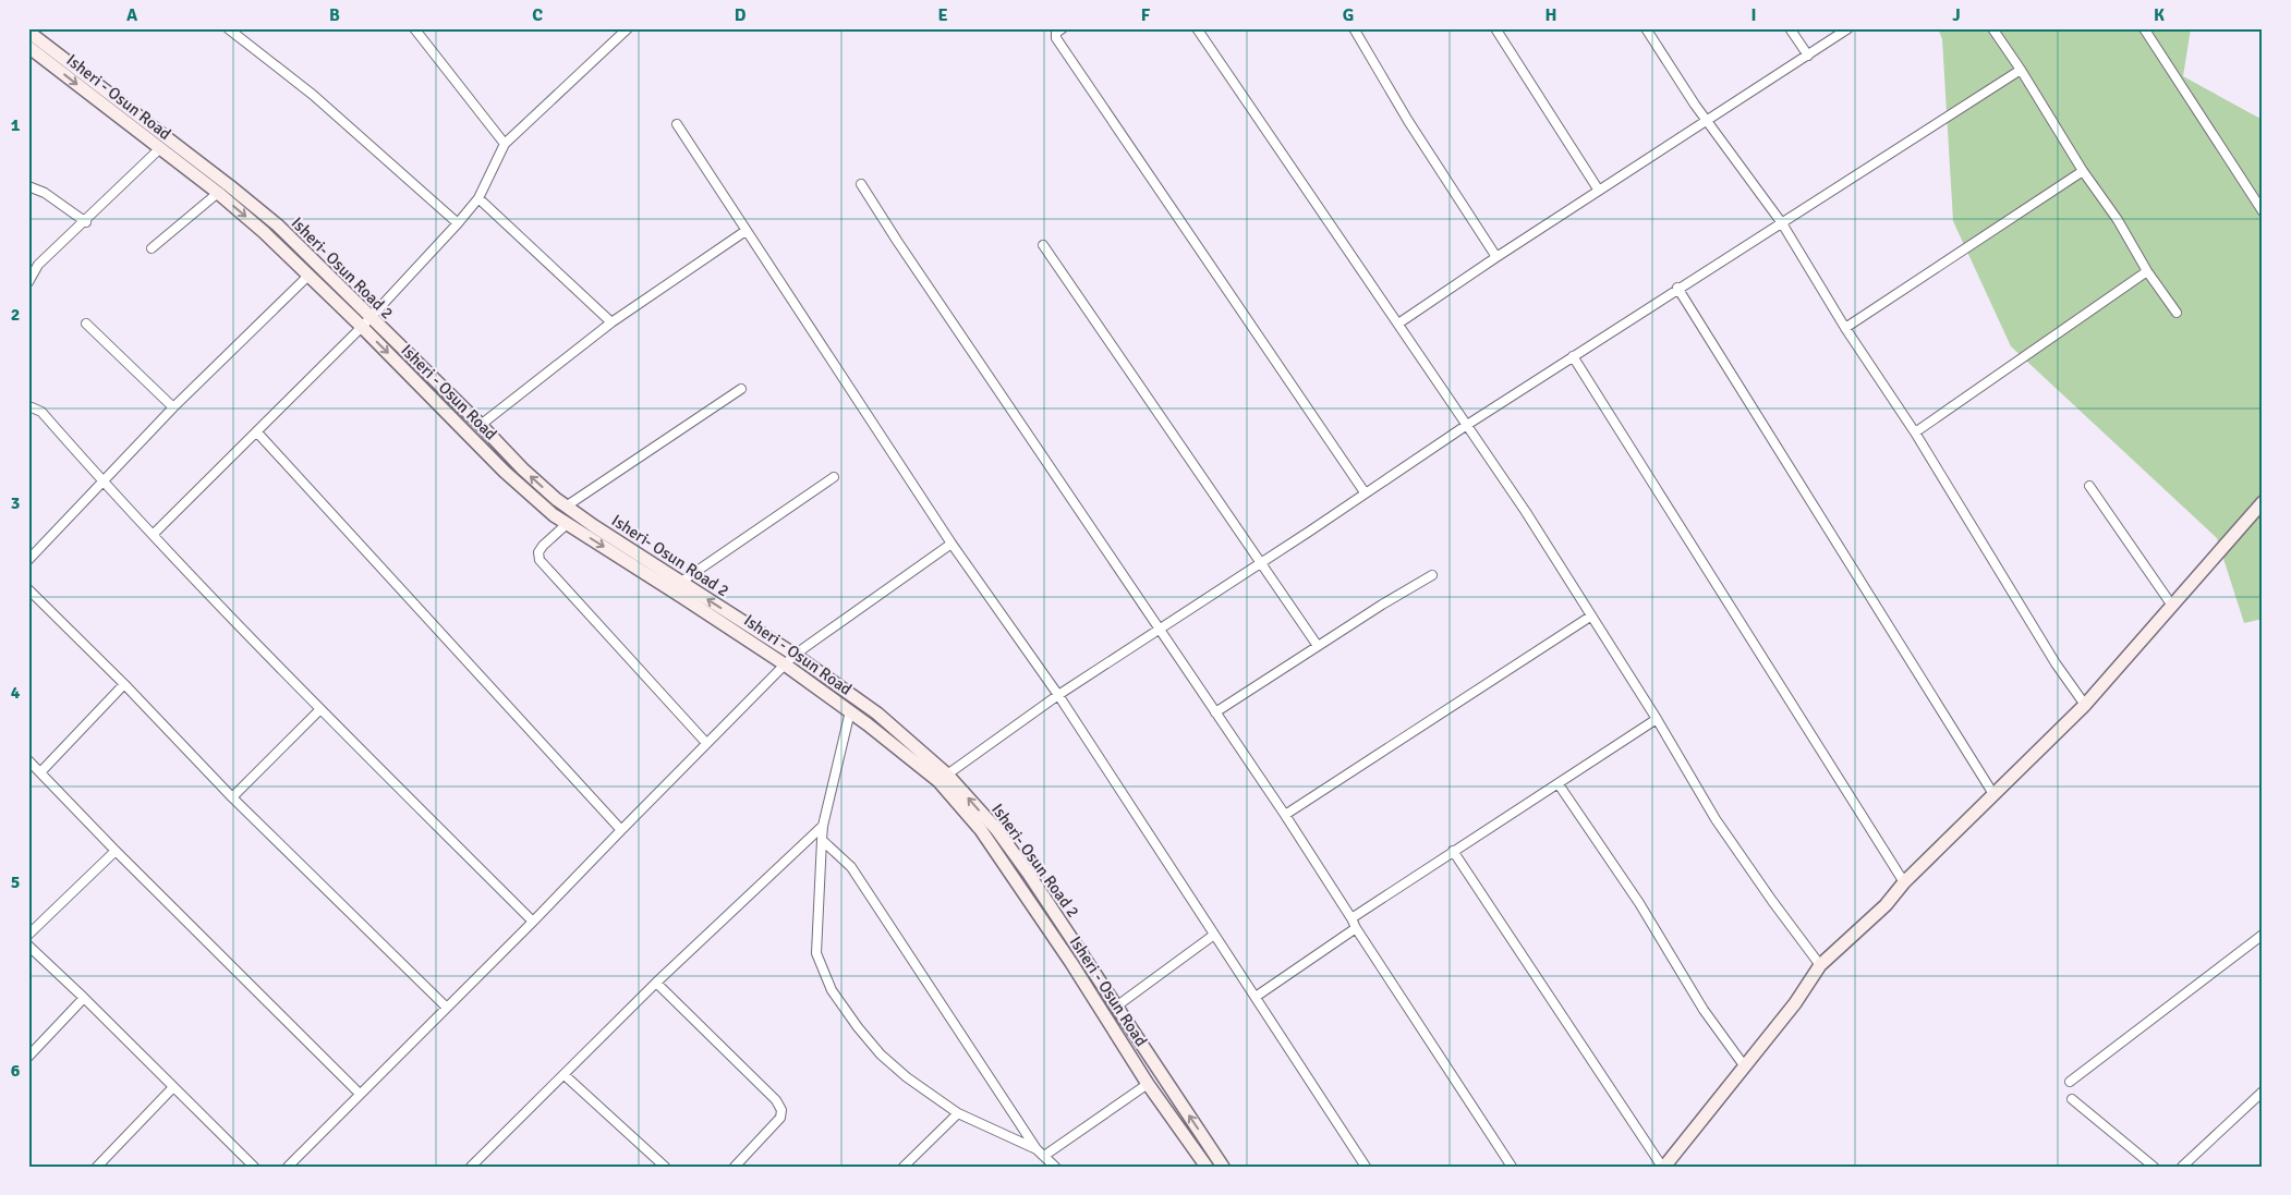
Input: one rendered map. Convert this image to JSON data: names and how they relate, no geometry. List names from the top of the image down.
{
  "streets": {
    "main road": ["Isheri - Osun Road", "Isheri- Osun Road 2"]
  },
  "crossings": [
    ["Isheri - Osun Road", "Isheri- Osun Road 2"]
  ],
  "one_way": ["Isheri - Osun Road", "Isheri- Osun Road 2"],
  "grid": {
    "columns": [
      "A",
      "B",
      "C",
      "D",
      "E",
      "F",
      "G",
      "H",
      "I",
      "J",
      "K"
    ],
    "rows": [
      "1",
      "2",
      "3",
      "4",
      "5",
      "6"
    ]
  }
}
